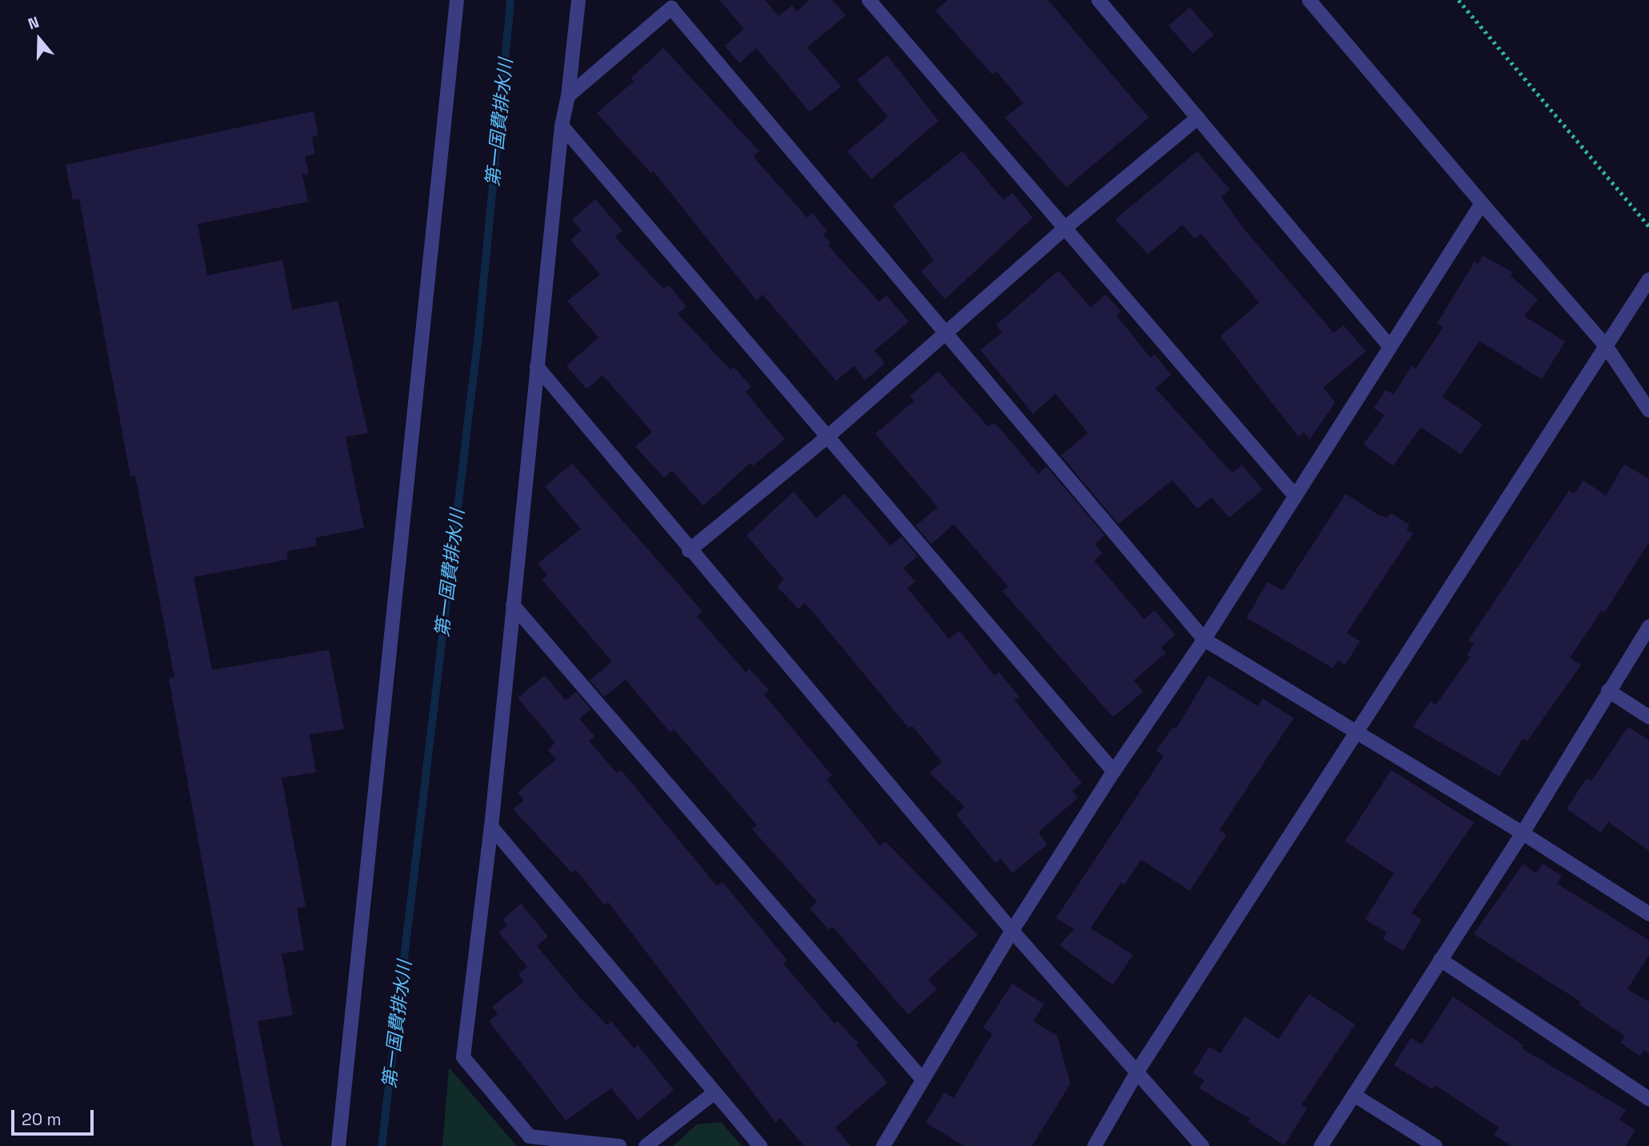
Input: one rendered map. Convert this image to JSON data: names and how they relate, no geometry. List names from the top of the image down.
{
  "water": ["第一国費排水川"],
  "scale_bar": "20 m",
  "north": "top"
}
